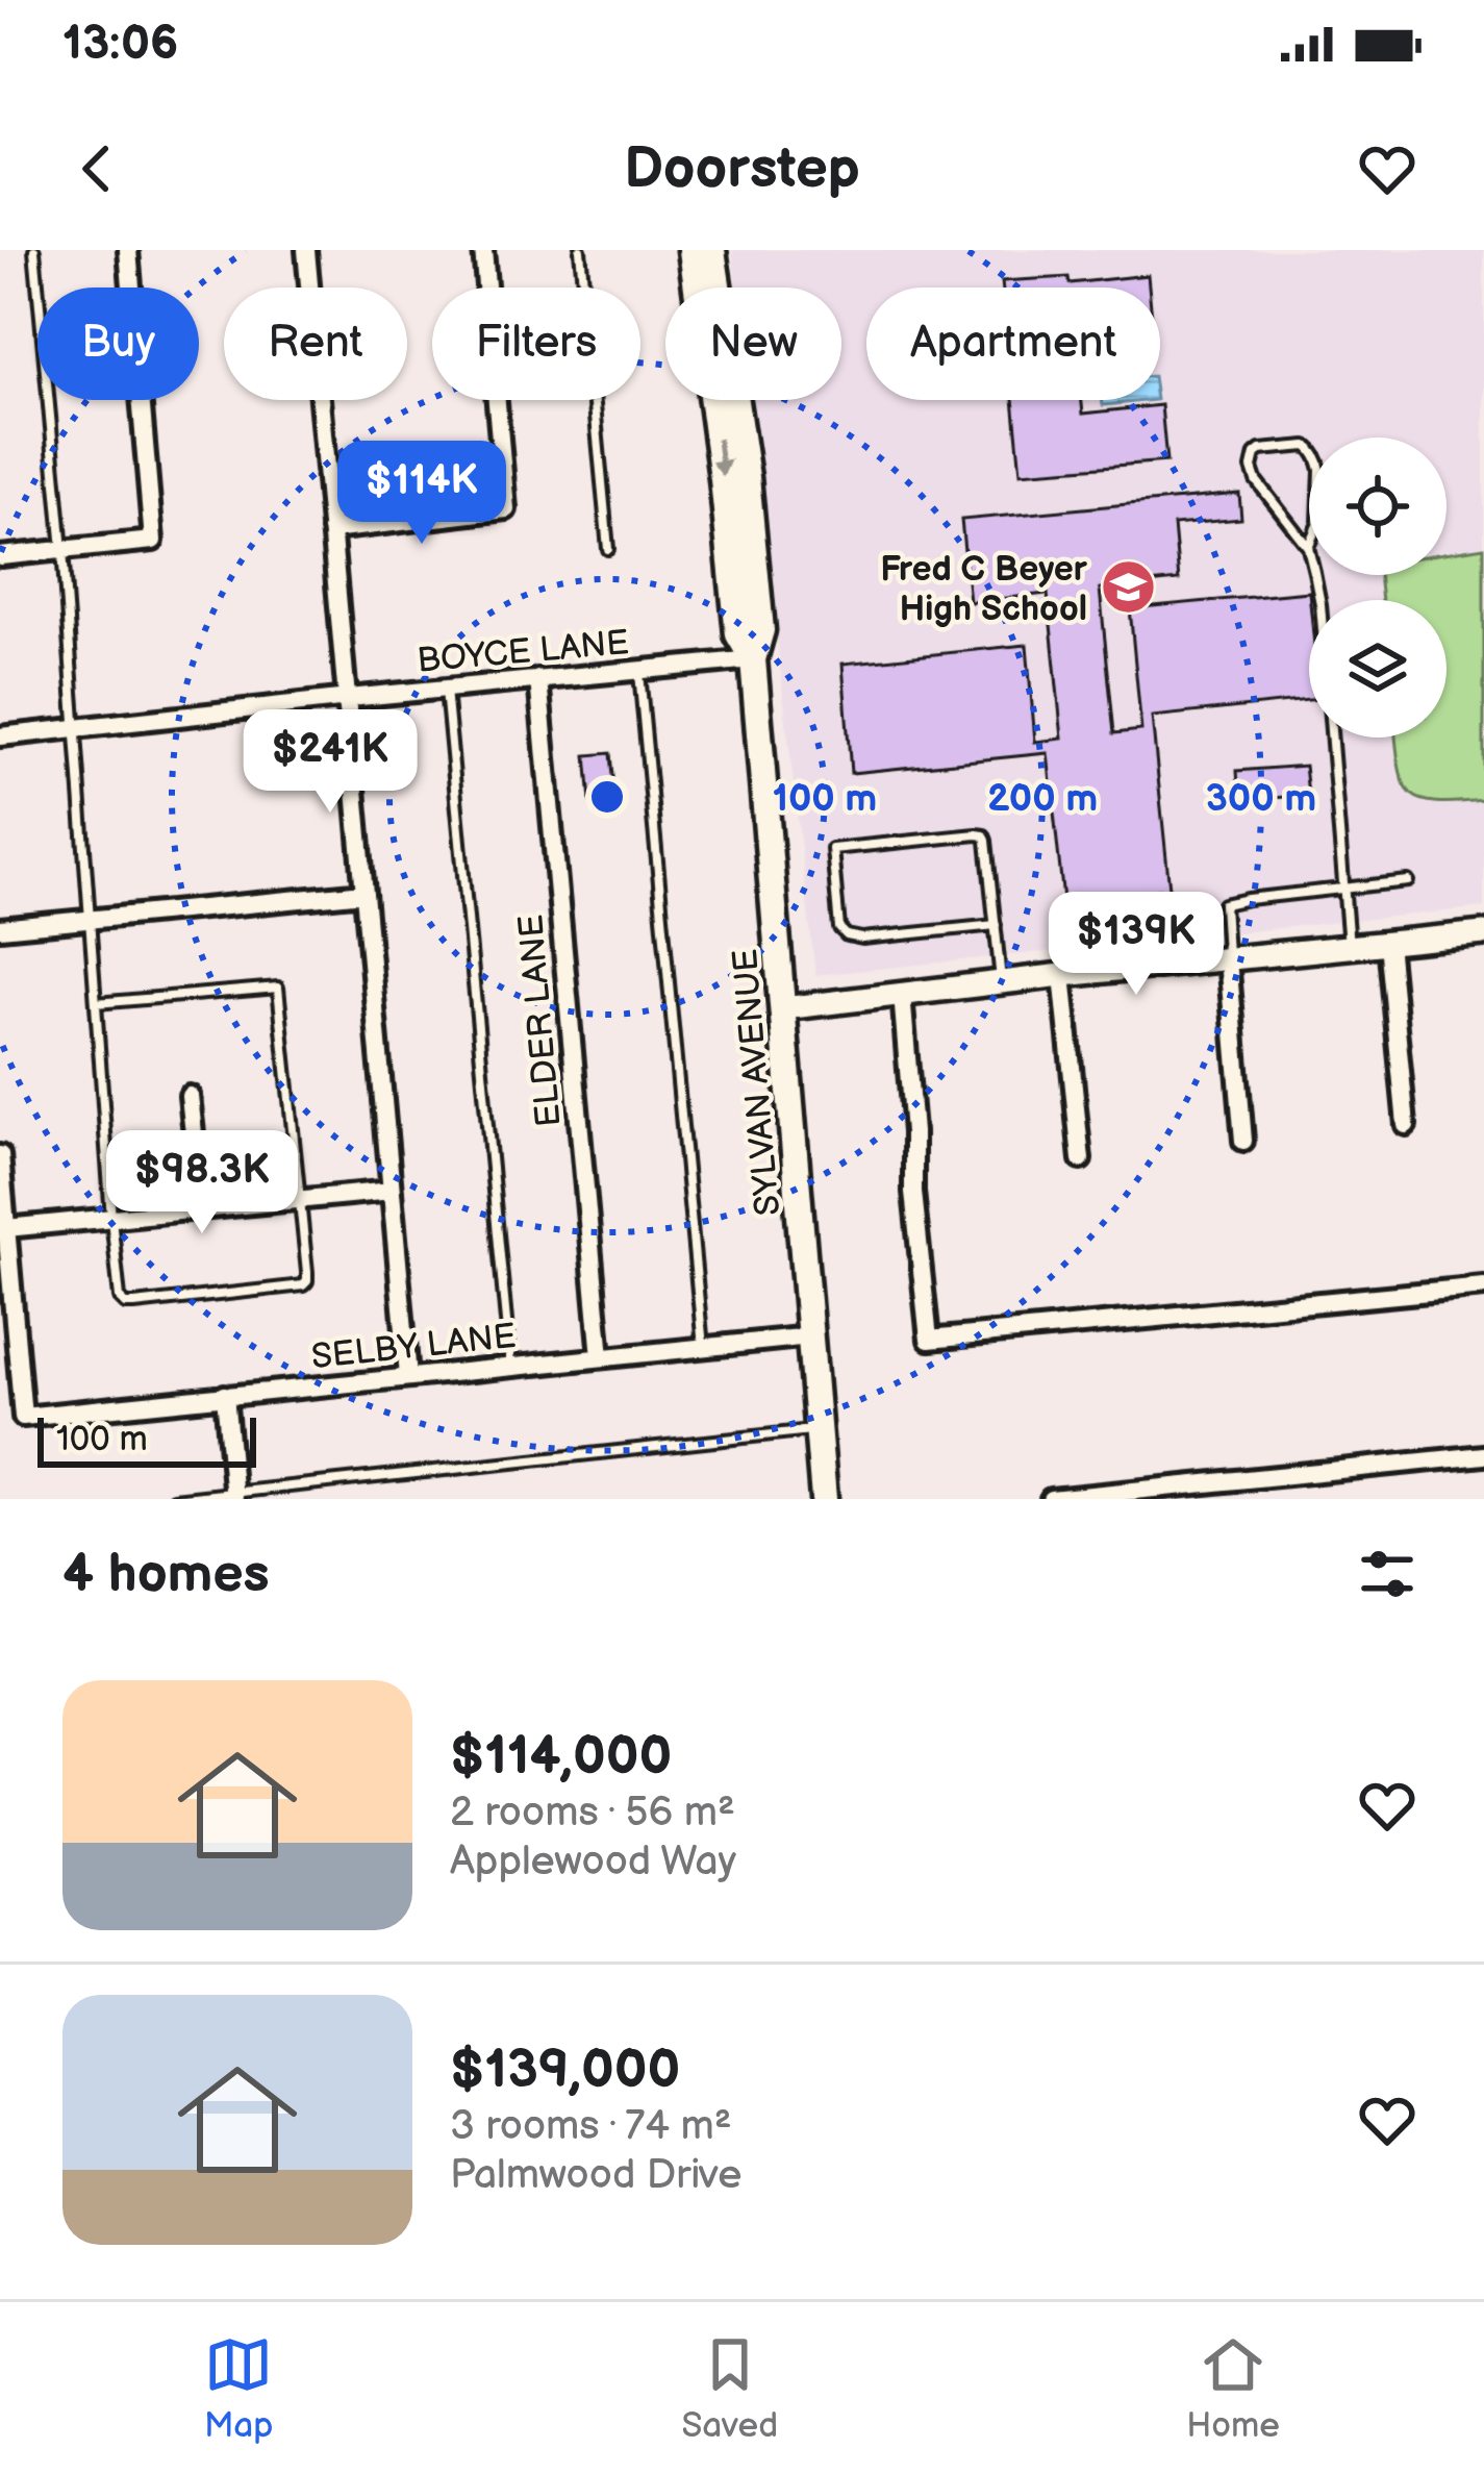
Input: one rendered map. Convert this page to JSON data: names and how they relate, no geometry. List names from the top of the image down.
{
  "streets": {
    "main road": ["SYLVAN AVENUE"],
    "street": ["BOYCE LANE", "ELDER LANE", "SELBY LANE"]
  },
  "crossings": [
    ["BOYCE LANE", "ELDER LANE"],
    ["BOYCE LANE", "SYLVAN AVENUE"],
    ["ELDER LANE", "SELBY LANE"],
    ["SYLVAN AVENUE", "SELBY LANE"]
  ],
  "places": {
    "school or university": ["Fred C Beyer High School"]
  },
  "scale_bar": "100 m",
  "page": {
    "status": "13:06",
    "header": "Doorstep",
    "chip": [
      "Buy",
      "Rent",
      "Filters",
      "New",
      "Apartment"
    ],
    "price": [
      "$114K",
      "$241K",
      "$139K",
      "$98.3K"
    ],
    "scale": "100 m",
    "heading": "4 homes",
    "list": [
      {
        "name": "$114,000",
        "note": "2 rooms · 56 m² · Applewood Way"
      },
      {
        "name": "$139,000",
        "note": "3 rooms · 74 m² · Palmwood Drive"
      }
    ],
    "tabs": ["Map", "Saved", "Home"]
  },
  "rings": ["100 m", "200 m", "300 m"]
}
